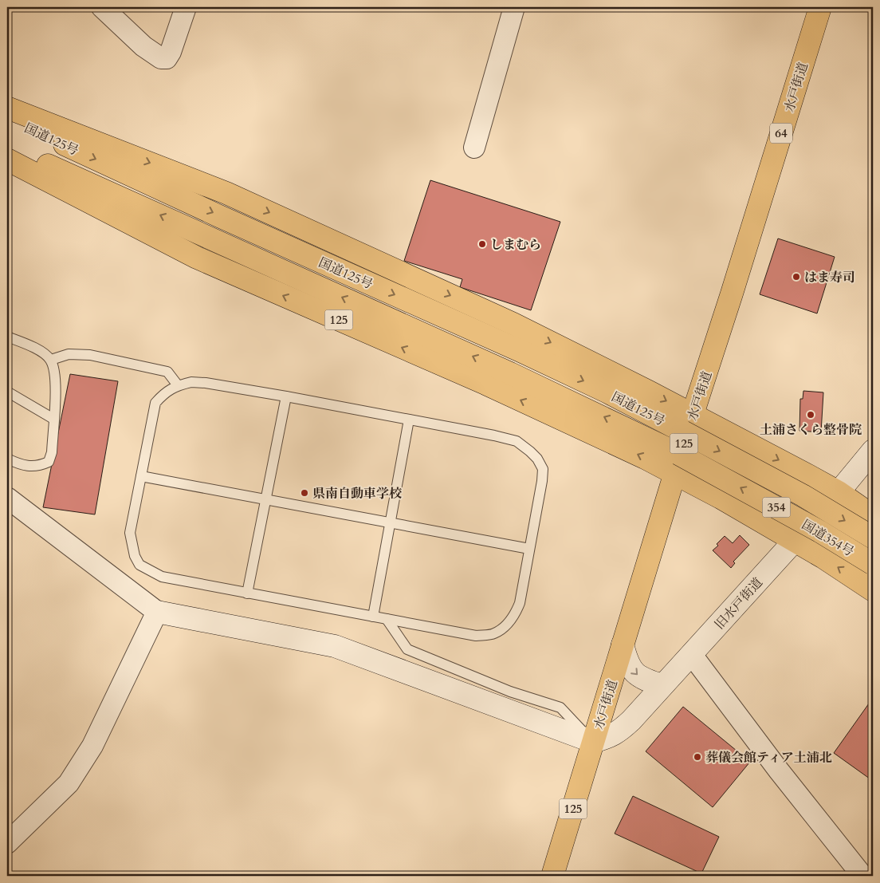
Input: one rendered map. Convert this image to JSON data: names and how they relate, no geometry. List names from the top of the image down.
{
  "streets": {
    "main road": [
      "水戸街道",
      "64",
      "国道125号",
      "125",
      "354",
      "国道354号"
    ],
    "street": ["旧水戸街道"]
  },
  "crossings": [
    ["水戸街道", "国道125号"],
    ["水戸街道", "125"],
    ["水戸街道", "国道354号"],
    ["水戸街道", "旧水戸街道"],
    ["国道125号", "125"],
    ["国道125号", "国道354号"],
    ["125", "国道354号"]
  ],
  "places": [
    "しまむら",
    "はま寿司",
    "土浦さくら整骨院",
    "県南自動車学校",
    "葬儀会館ティア土浦北"
  ]
}
